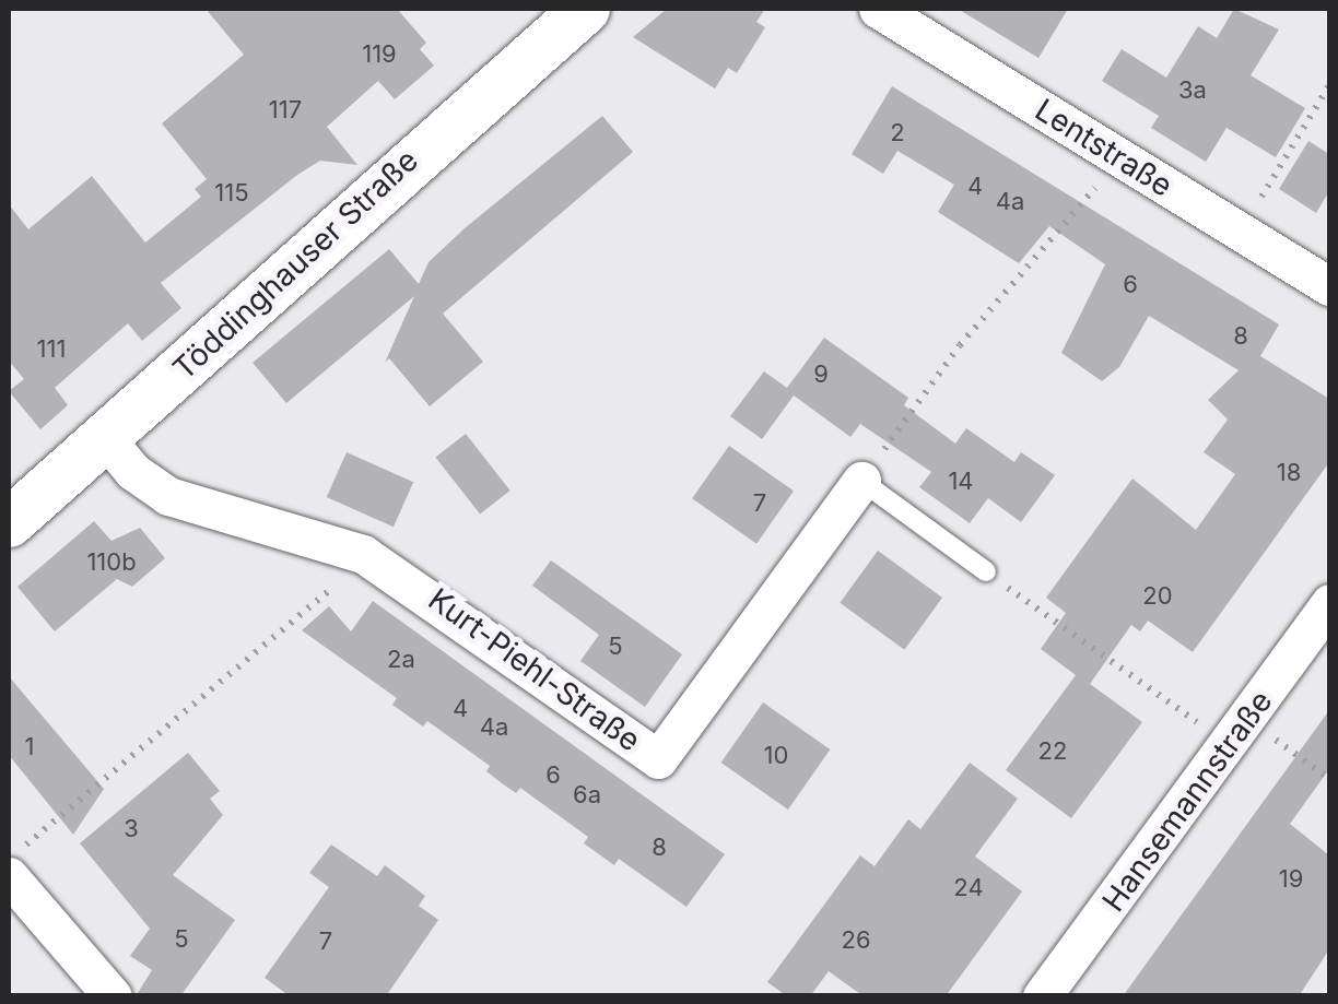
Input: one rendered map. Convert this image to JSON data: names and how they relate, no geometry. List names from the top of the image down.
{
  "streets": {
    "street": [
      "Lentstraße",
      "Töddinghauser Straße",
      "Kurt-Piehl-Straße",
      "Hansemannstraße"
    ]
  },
  "crossings": [
    ["Töddinghauser Straße", "Kurt-Piehl-Straße"]
  ],
  "house_numbers": [
    "119",
    "3a",
    "117",
    "2",
    "4",
    "115",
    "4a",
    "6",
    "8",
    "111",
    "9",
    "18",
    "14",
    "7",
    "110b",
    "20",
    "5",
    "2a",
    "4",
    "4a",
    "1",
    "22",
    "10",
    "6",
    "6a",
    "3",
    "8",
    "19",
    "24",
    "5",
    "26",
    "7"
  ]
}
